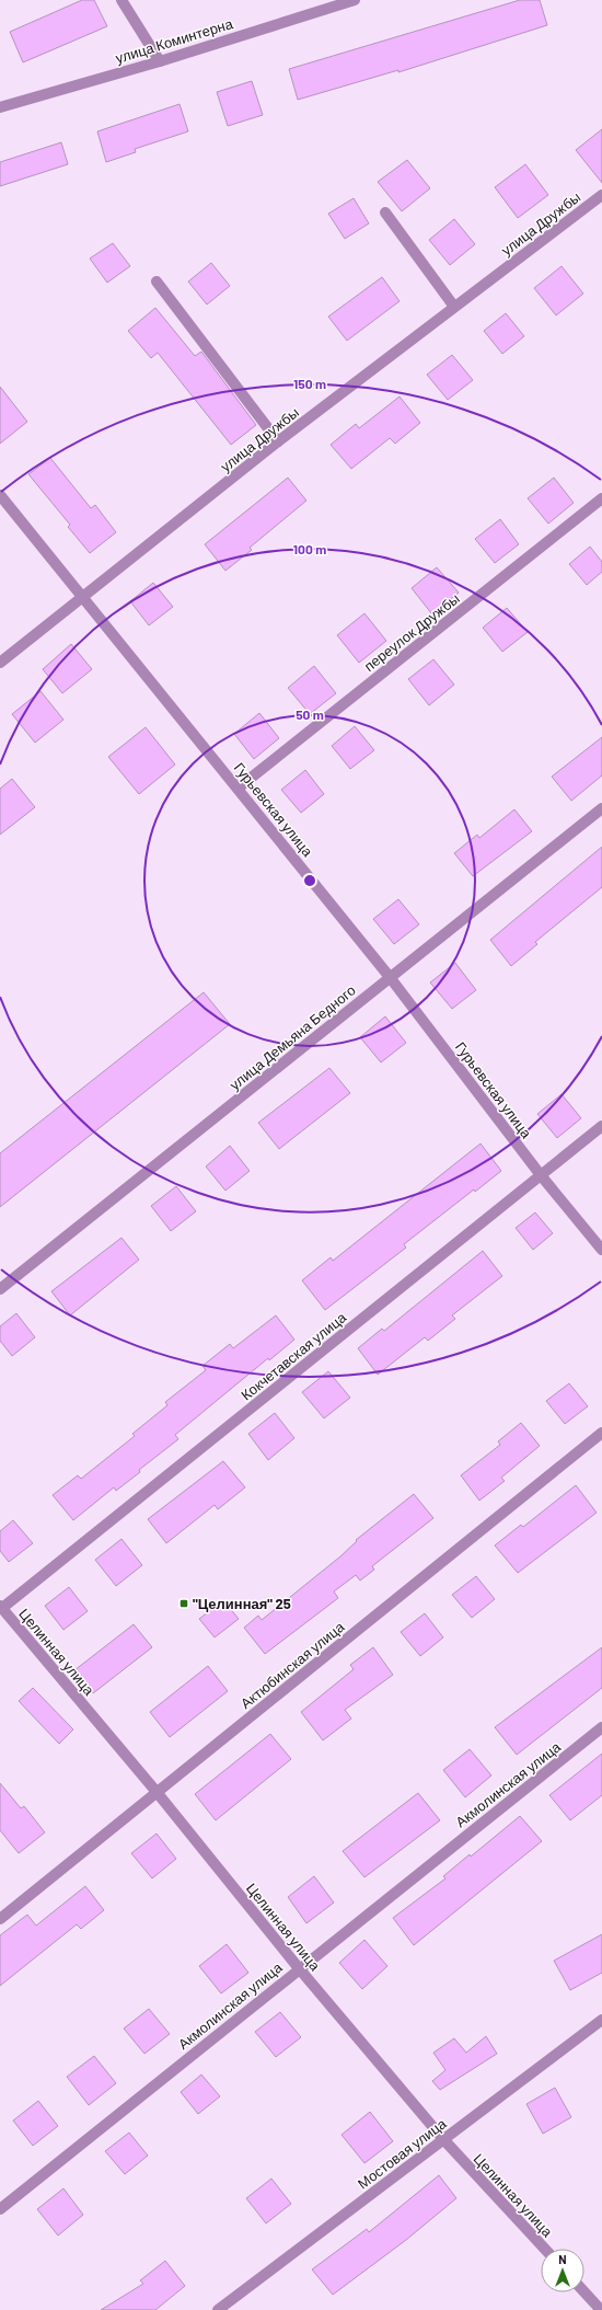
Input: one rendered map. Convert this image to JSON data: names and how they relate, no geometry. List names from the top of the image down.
{
  "streets": {
    "street": [
      "улица Коминтерна",
      "улица Дружбы",
      "переулок Дружбы",
      "Гурьевская улица",
      "улица Демьяна Бедного",
      "Кокчетавская улица",
      "Целинная улица",
      "Актюбинская улица",
      "Акмолинская улица",
      "Мостовая улица"
    ]
  },
  "crossings": [
    ["улица Дружбы", "Гурьевская улица"],
    ["переулок Дружбы", "Гурьевская улица"],
    ["Гурьевская улица", "улица Демьяна Бедного"],
    ["Гурьевская улица", "Кокчетавская улица"],
    ["Кокчетавская улица", "Целинная улица"],
    ["Целинная улица", "Актюбинская улица"],
    ["Целинная улица", "Акмолинская улица"],
    ["Целинная улица", "Мостовая улица"]
  ],
  "places": {
    "transit": ["\"Целинная\" 25"]
  },
  "north": "top",
  "rings": ["150 m", "100 m", "50 m"]
}
